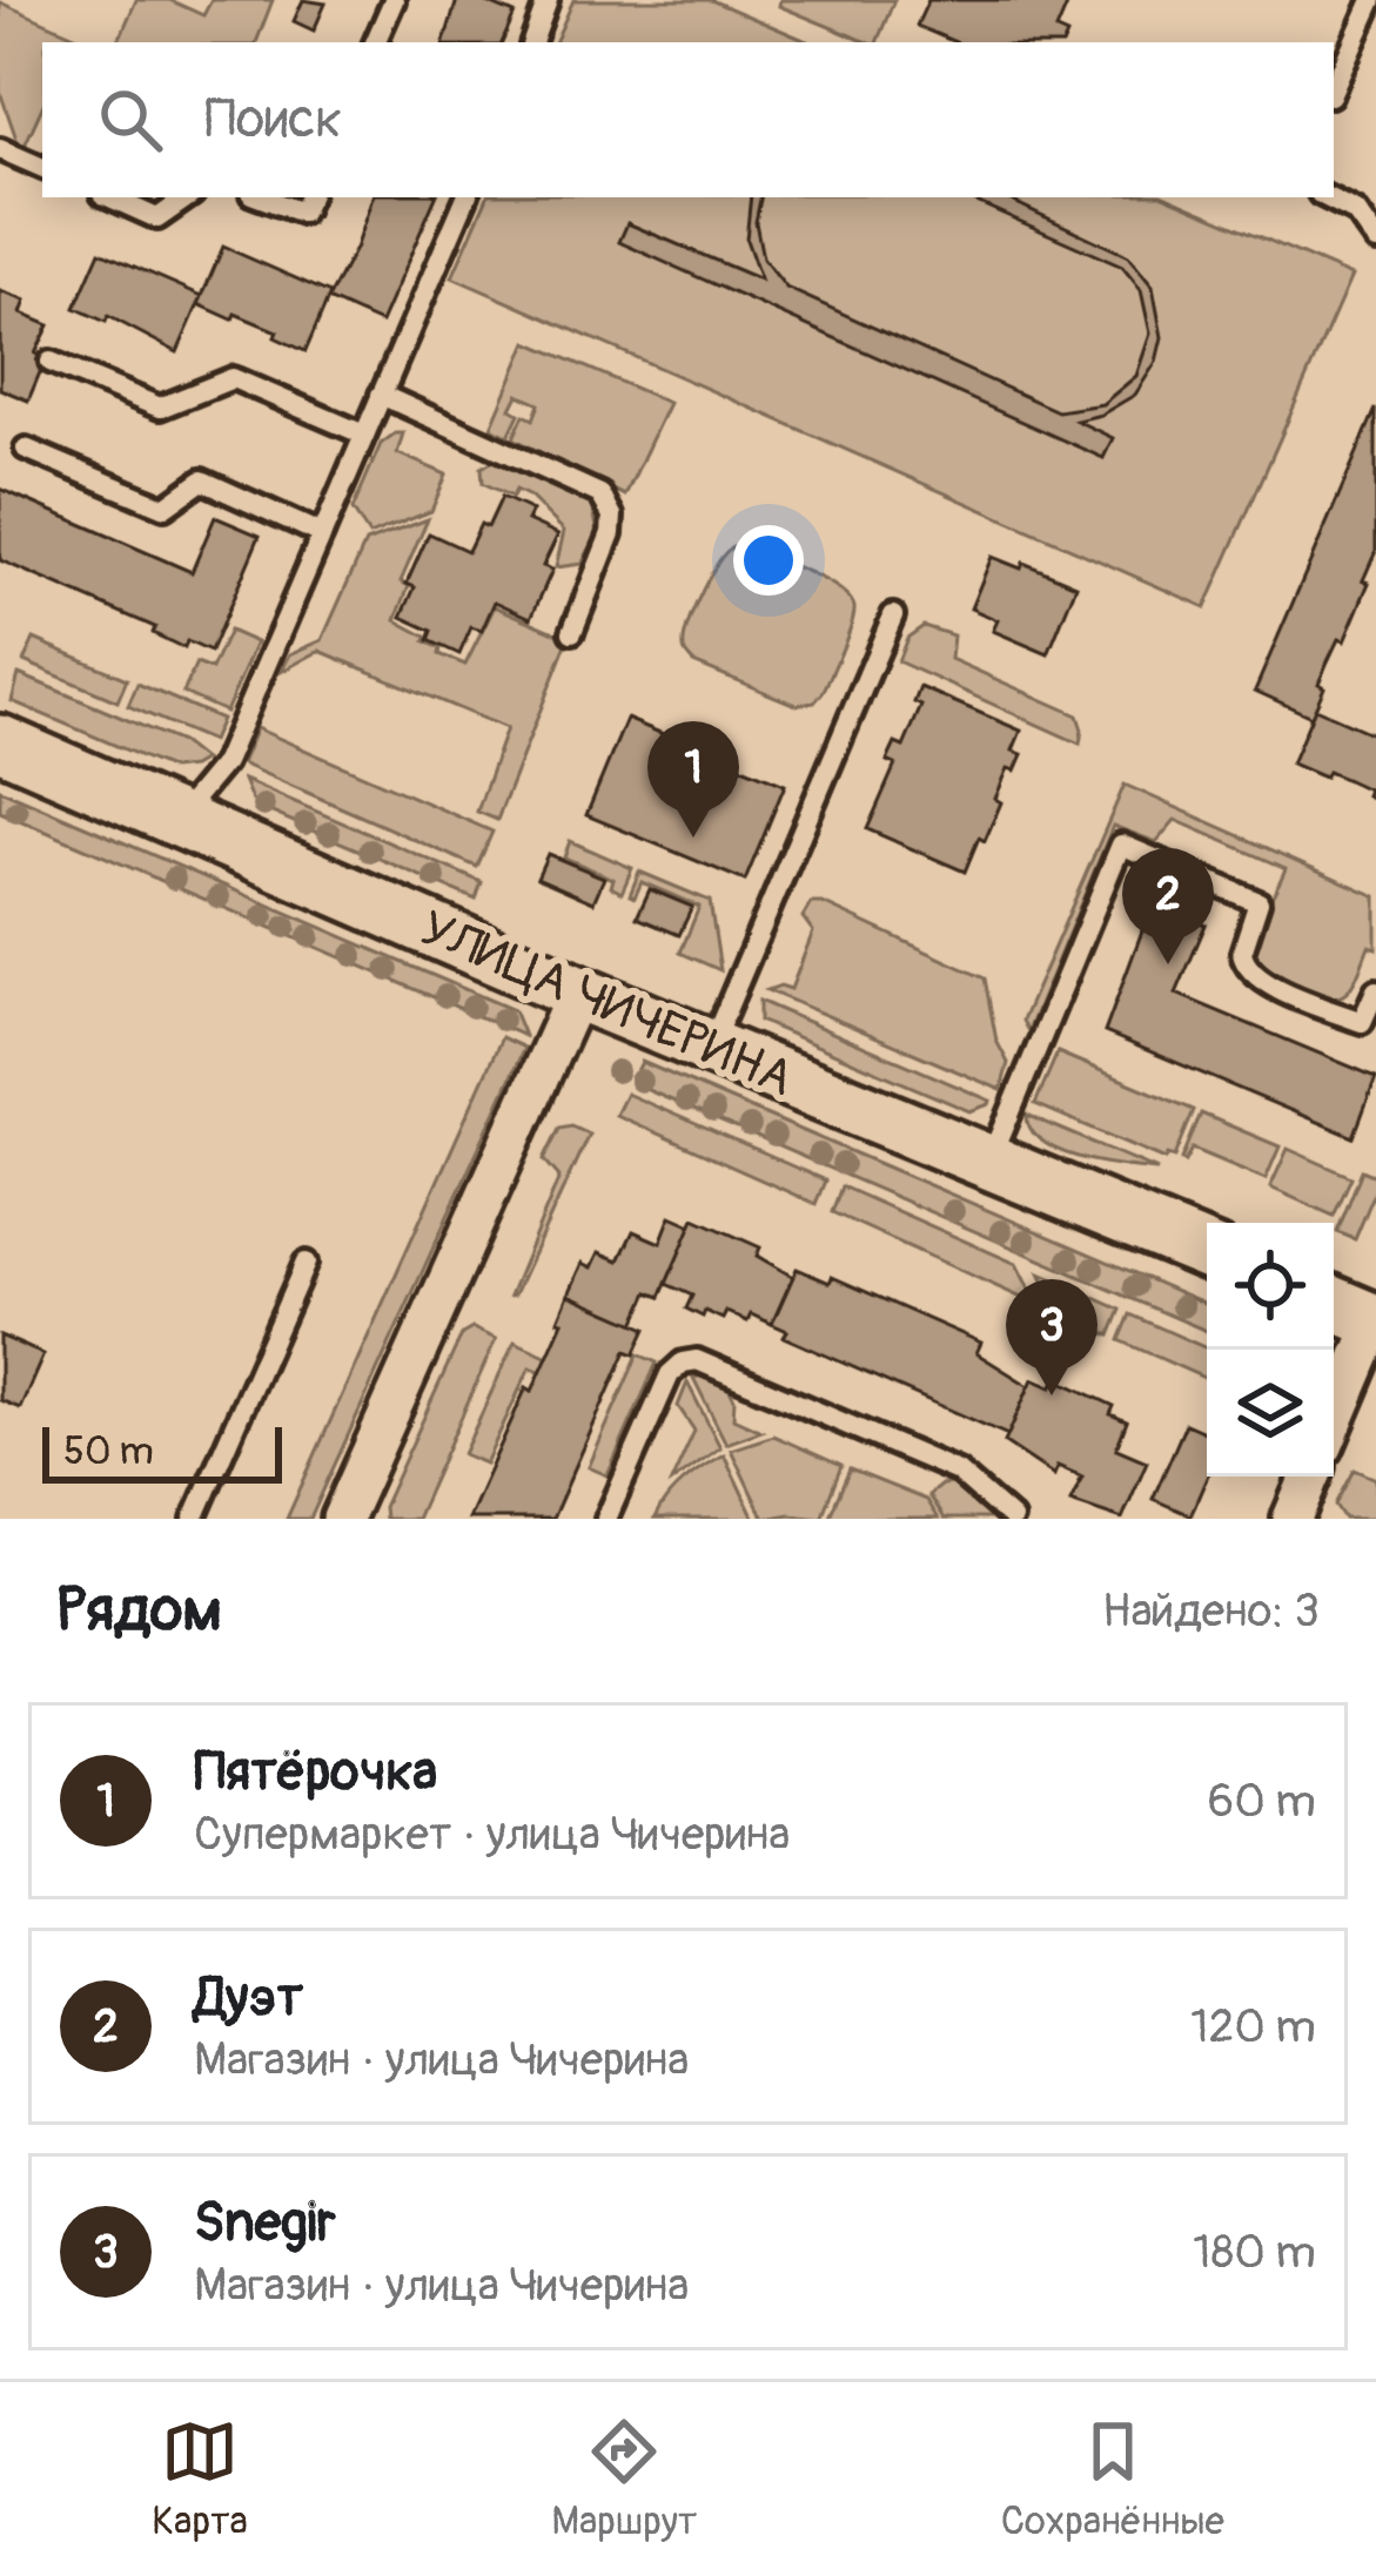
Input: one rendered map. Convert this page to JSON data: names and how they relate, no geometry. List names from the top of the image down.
{
  "streets": {
    "main road": ["УЛИЦА ЧИЧЕРИНА"]
  },
  "scale_bar": "50 m",
  "page": {
    "search": "Поиск",
    "pins": ["1", "2", "3"],
    "scale": "50 m",
    "heading": ["Рядом", "Найдено: 3"],
    "list": [
      {
        "mark": "1",
        "name": "Пятёрочка",
        "note": "Супермаркет · улица Чичерина",
        "value": "60 m"
      },
      {
        "mark": "2",
        "name": "Дуэт",
        "note": "Магазин · улица Чичерина",
        "value": "120 m"
      },
      {
        "mark": "3",
        "name": "Snegir",
        "note": "Магазин · улица Чичерина",
        "value": "180 m"
      }
    ],
    "nav": ["Карта", "Маршрут", "Сохранённые"]
  }
}
